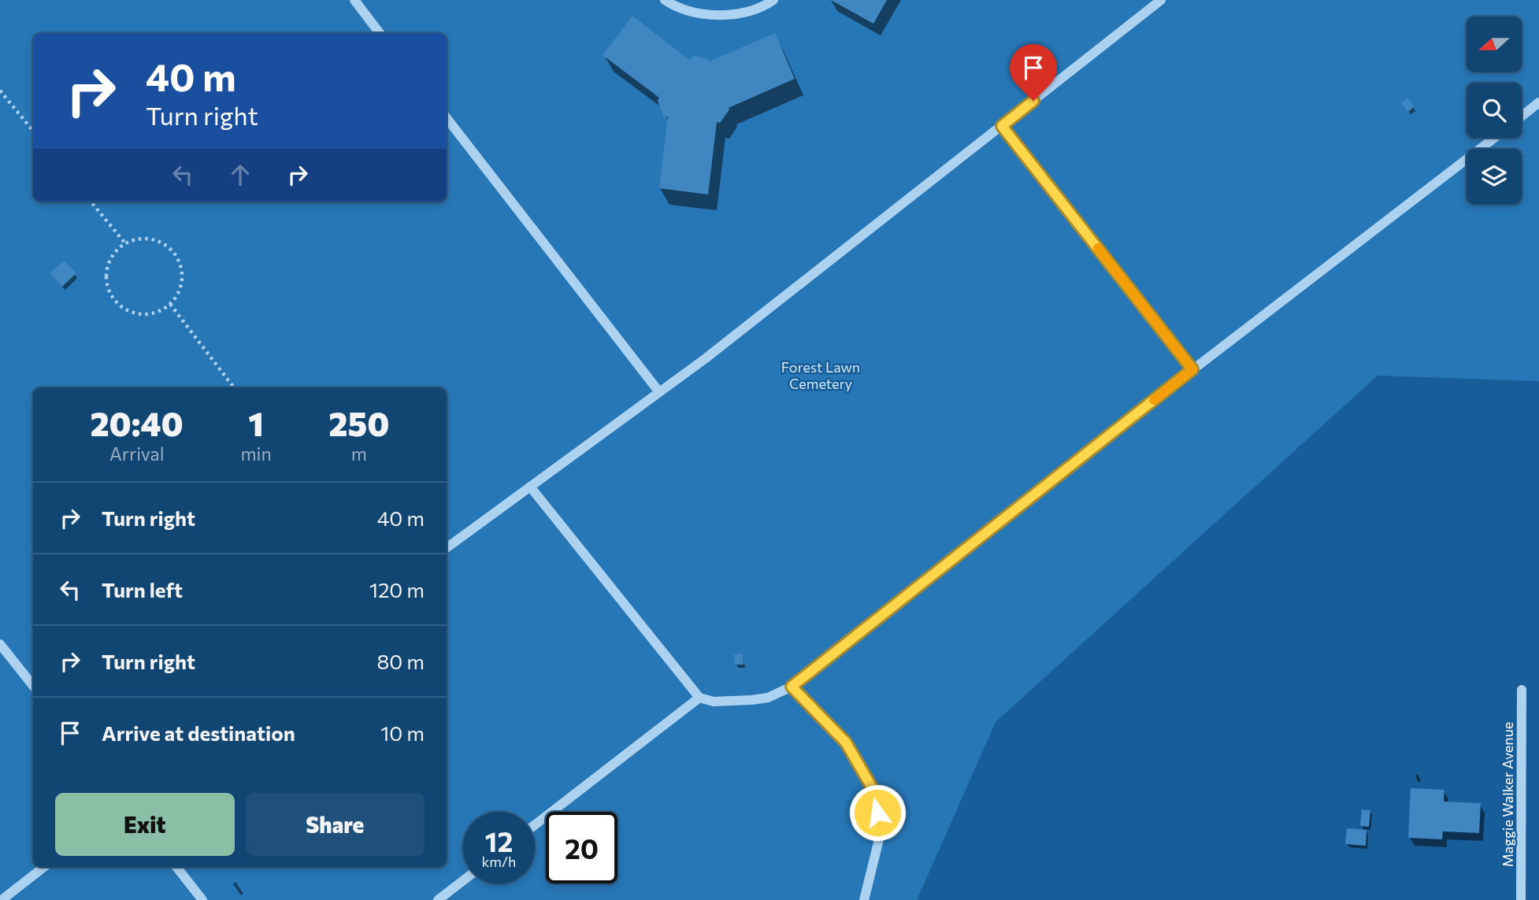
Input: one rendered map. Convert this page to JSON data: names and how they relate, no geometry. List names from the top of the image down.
{
  "streets": {
    "street": ["Maggie Walker Avenue"]
  },
  "parks": ["Forest Lawn Cemetery"],
  "north": "left",
  "page": {
    "turn": ["40 m", "Turn right"],
    "eta": [
      "20:40",
      "Arrival",
      "1",
      "min",
      "250",
      "m"
    ],
    "list": [
      {
        "name": "Turn right",
        "value": "40 m"
      },
      {
        "name": "Turn left",
        "value": "120 m"
      },
      {
        "name": "Turn right",
        "value": "80 m"
      },
      {
        "name": "Arrive at destination",
        "value": "10 m"
      }
    ],
    "buttons": ["Exit", "Share"],
    "speed": "12 km/h",
    "limit": "20"
  }
}
